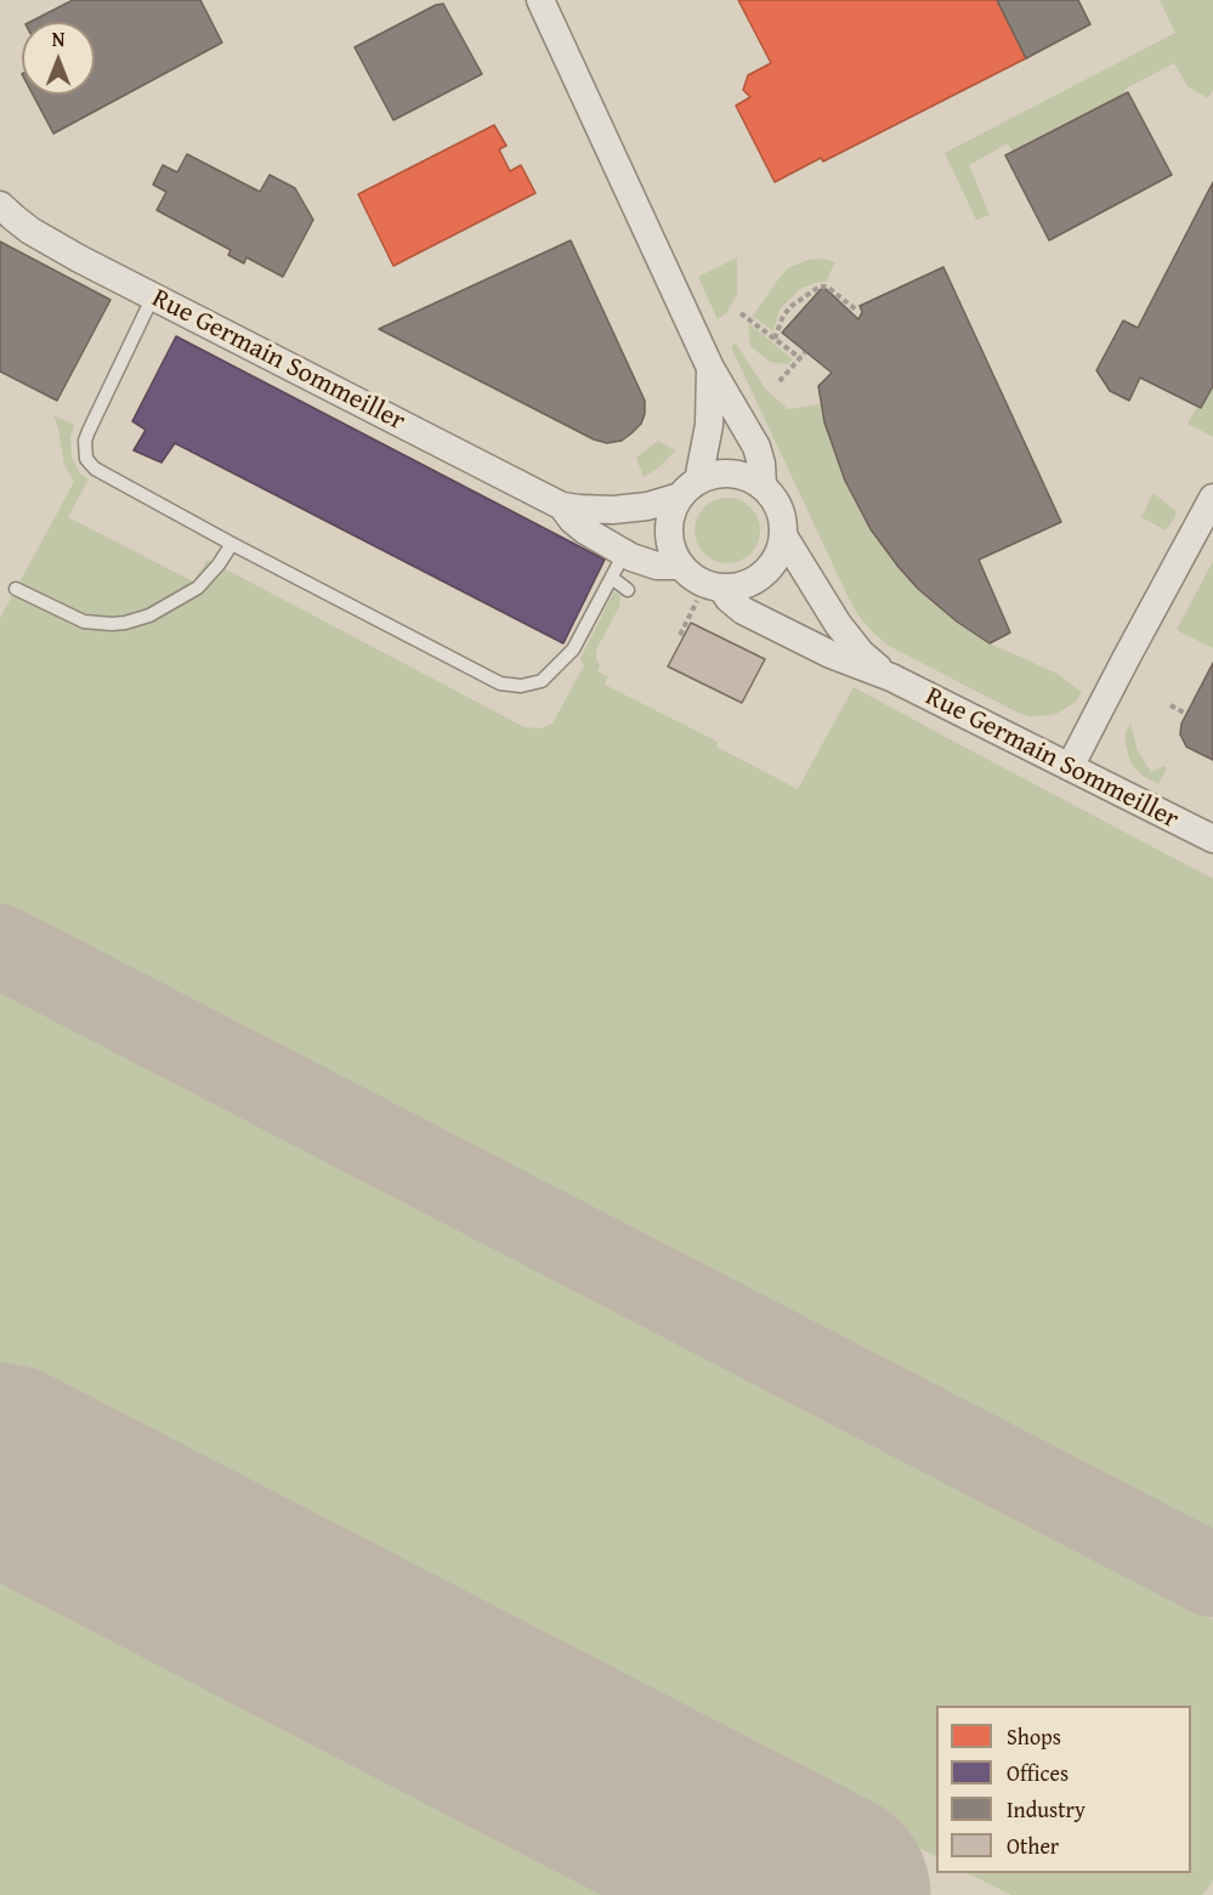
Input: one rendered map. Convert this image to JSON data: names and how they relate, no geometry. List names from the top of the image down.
{
  "streets": {
    "street": ["Rue Germain Sommeiller"]
  },
  "legend": [
    "Shops",
    "Offices",
    "Industry",
    "Other"
  ],
  "north": "top"
}
